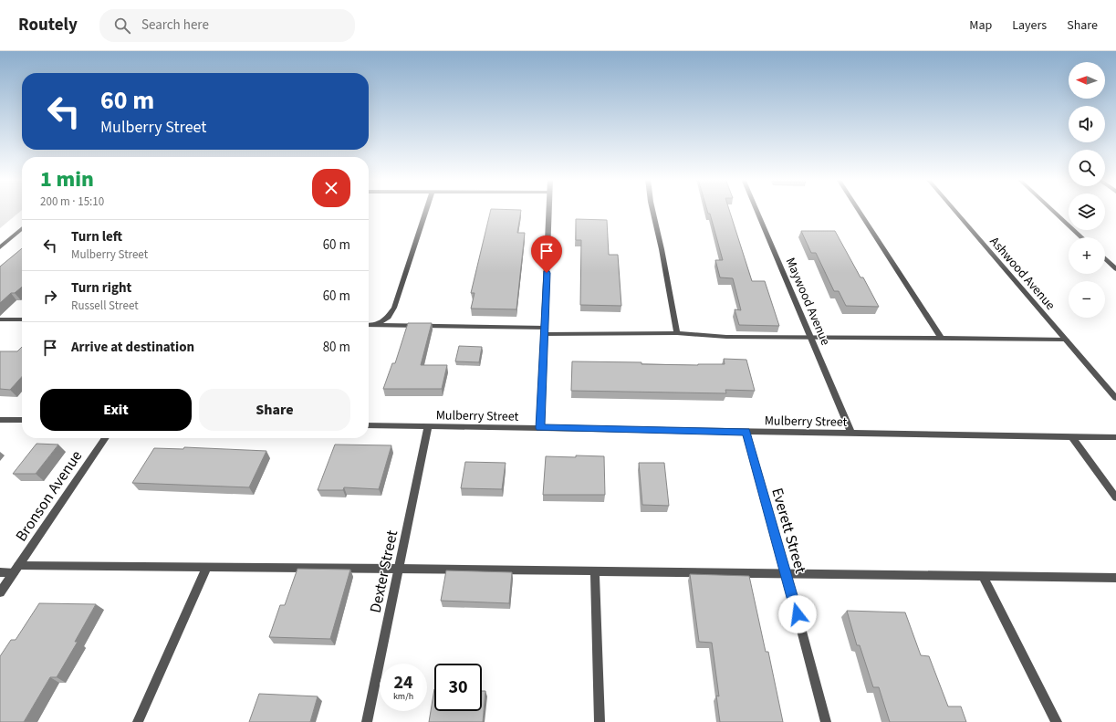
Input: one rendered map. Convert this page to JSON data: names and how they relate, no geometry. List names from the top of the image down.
{
  "streets": {
    "street": [
      "Ashwood Avenue",
      "Maywood Avenue",
      "Mulberry Street",
      "Bronson Avenue",
      "Everett Street",
      "Dexter Street"
    ]
  },
  "crossings": [
    ["Maywood Avenue", "Mulberry Street"],
    ["Mulberry Street", "Everett Street"],
    ["Mulberry Street", "Dexter Street"]
  ],
  "north": "left",
  "page": {
    "header": "Routely",
    "search": "Search here",
    "nav": ["Map", "Layers", "Share"],
    "map_buttons": ["+", "−"],
    "turn": ["60 m", "Mulberry Street"],
    "heading": ["1 min", "200 m · 15:10"],
    "list": [
      {
        "name": "Turn left",
        "note": "Mulberry Street",
        "value": "60 m"
      },
      {
        "name": "Turn right",
        "note": "Russell Street",
        "value": "60 m"
      },
      {
        "name": "Arrive at destination",
        "value": "80 m"
      }
    ],
    "buttons": ["Exit", "Share"],
    "speed": "24 km/h",
    "limit": "30"
  }
}
